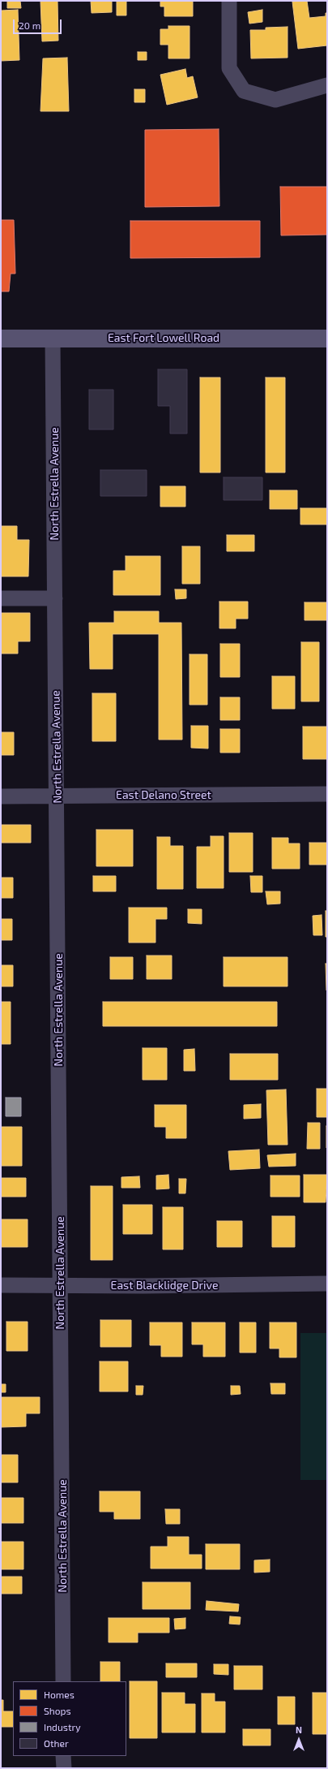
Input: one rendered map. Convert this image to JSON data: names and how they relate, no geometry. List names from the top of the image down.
{
  "streets": {
    "main road": ["East Fort Lowell Road"],
    "street": ["North Estrella Avenue", "East Delano Street", "East Blacklidge Drive"]
  },
  "crossings": [
    ["East Fort Lowell Road", "North Estrella Avenue"],
    ["North Estrella Avenue", "East Delano Street"],
    ["North Estrella Avenue", "East Blacklidge Drive"]
  ],
  "legend": [
    "Homes",
    "Shops",
    "Industry",
    "Other"
  ],
  "scale_bar": "20 m",
  "north": "top"
}
